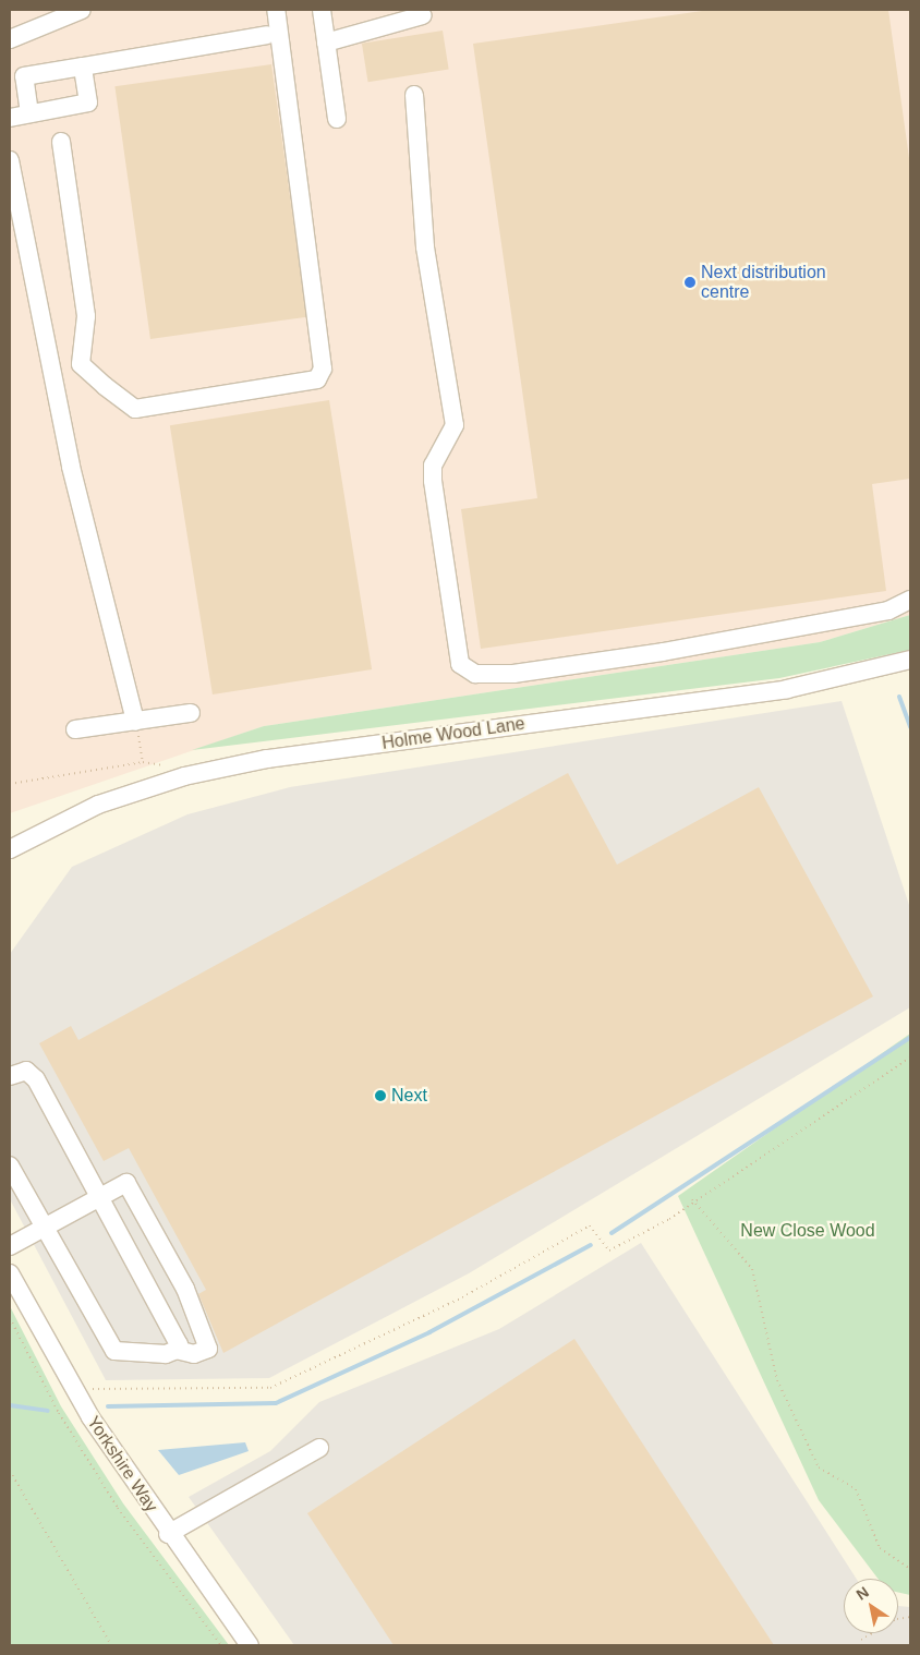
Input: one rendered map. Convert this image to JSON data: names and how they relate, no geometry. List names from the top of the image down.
{
  "streets": {
    "street": ["Holme Wood Lane", "Yorkshire Way"]
  },
  "parks": ["New Close Wood"],
  "places": ["Next distribution centre", "Next"],
  "north": "top left"
}
